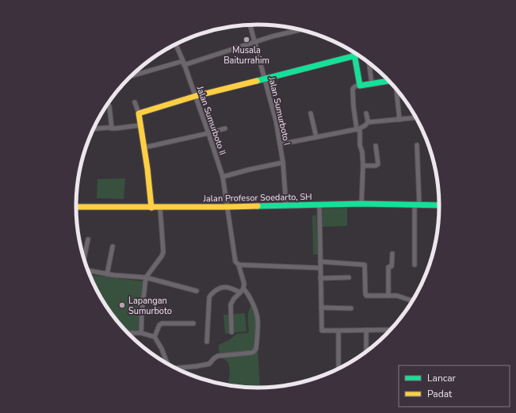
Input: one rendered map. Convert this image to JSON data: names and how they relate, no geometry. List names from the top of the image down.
{
  "streets": {
    "street": ["Jalan Sumurboto I", "Jalan Sumurboto II", "Jalan Profesor Soedarto, SH"]
  },
  "crossings": [
    ["Jalan Sumurboto I", "Jalan Profesor Soedarto, SH"],
    ["Jalan Sumurboto II", "Jalan Profesor Soedarto, SH"]
  ],
  "places": ["Musala Baiturrahim", "Lapangan Sumurboto"],
  "legend": ["Lancar", "Padat"]
}
